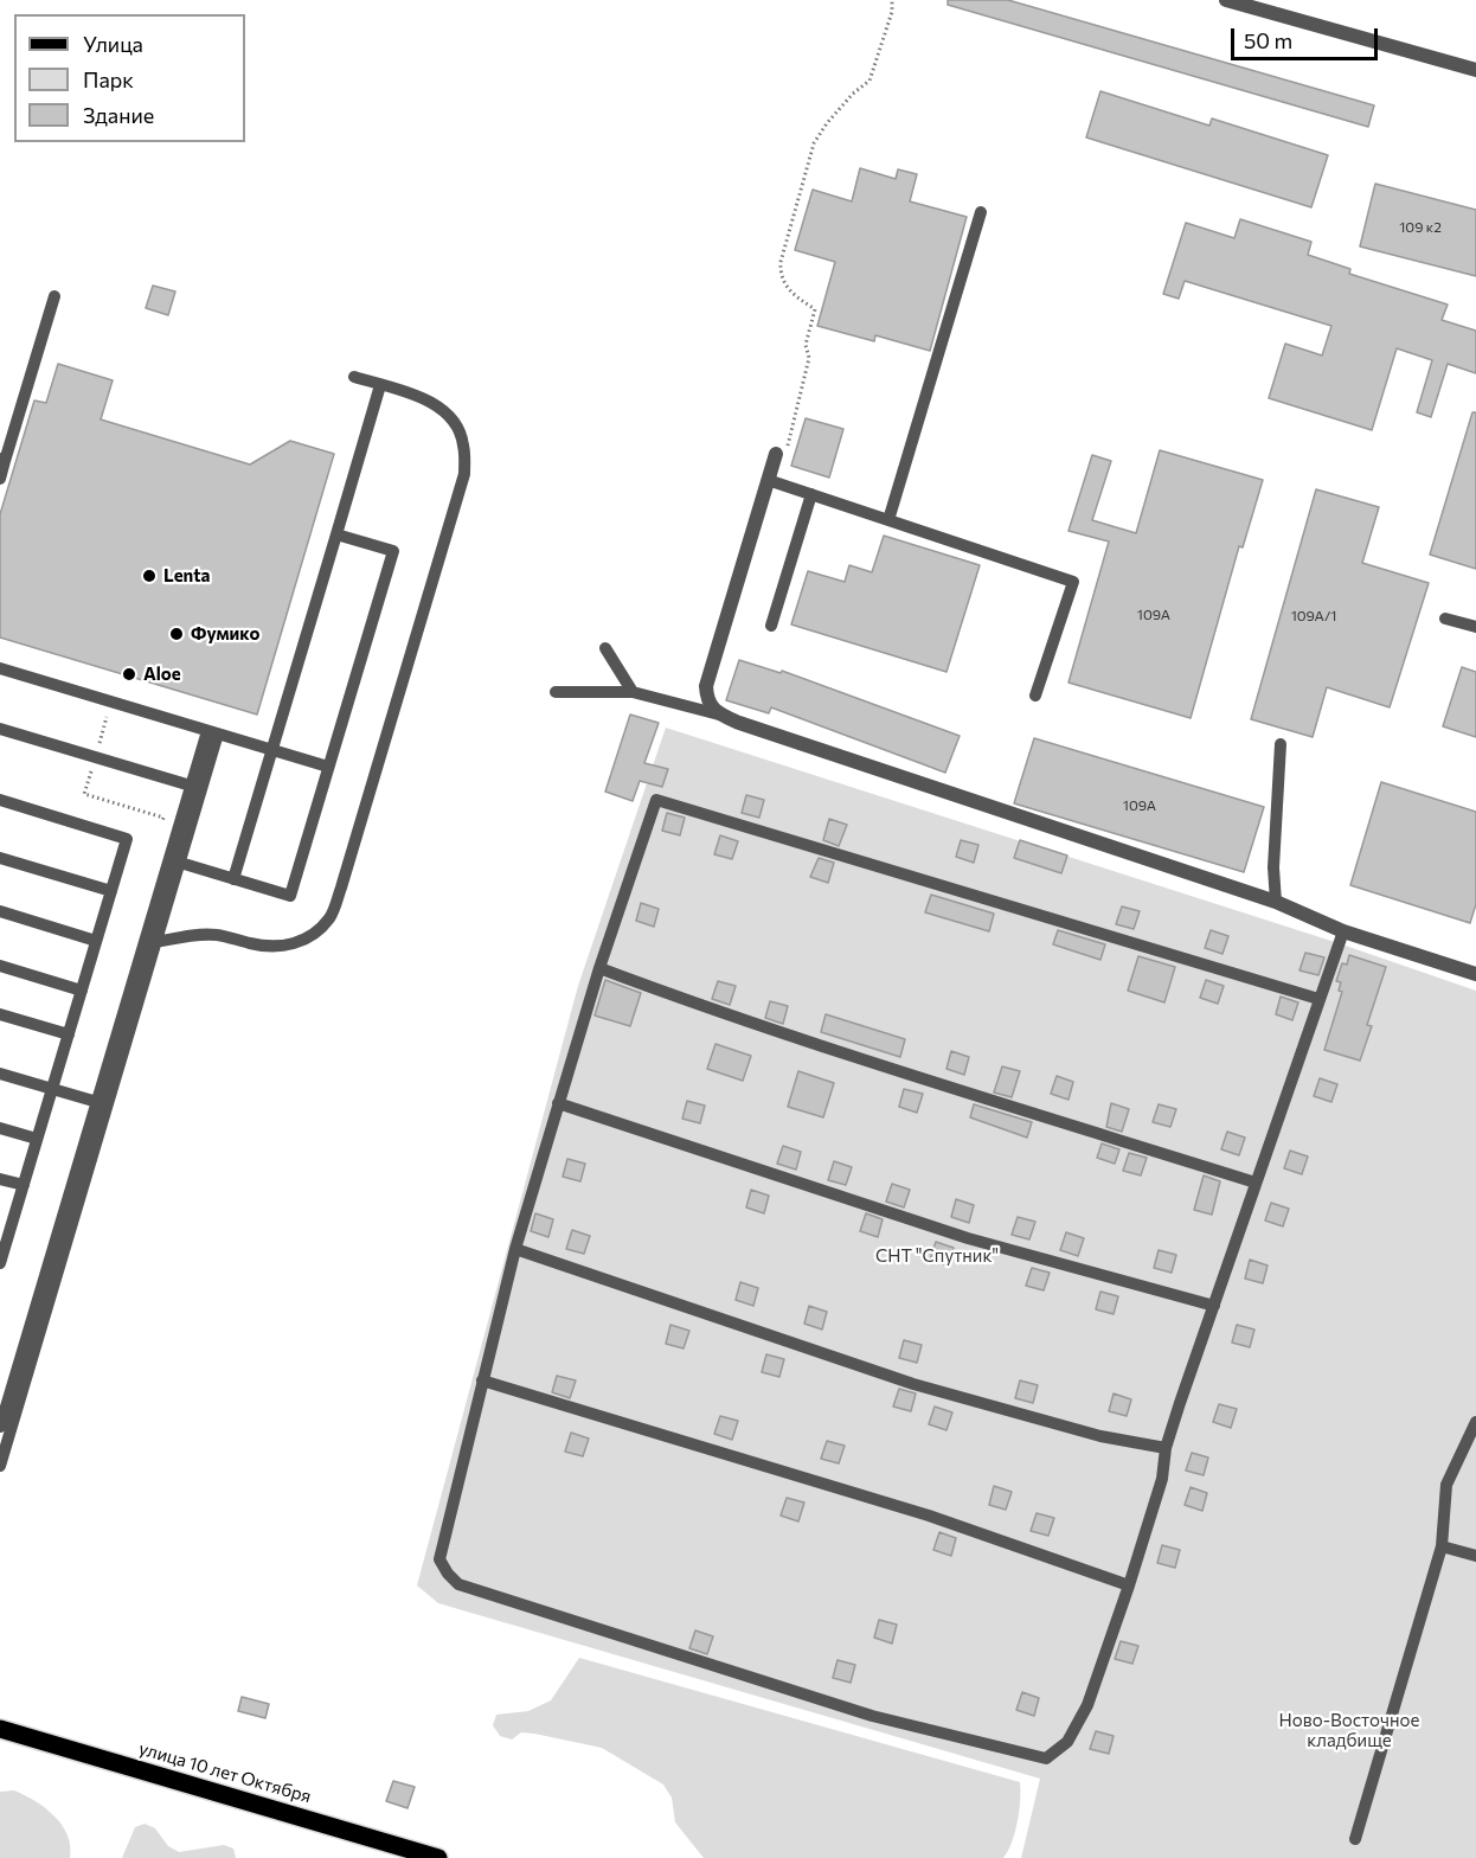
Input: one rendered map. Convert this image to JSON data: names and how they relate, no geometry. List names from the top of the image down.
{
  "streets": {
    "main road": ["улица 10 лет Октября"]
  },
  "parks": ["СНТ \"Спутник\"", "Ново-Восточное кладбище"],
  "places": ["Lenta", "Фумико", "Aloe"],
  "house_numbers": [
    "109 к2",
    "109А",
    "109А/1",
    "109А"
  ],
  "legend": ["Улица", "Парк", "Здание"],
  "scale_bar": "50 m"
}
